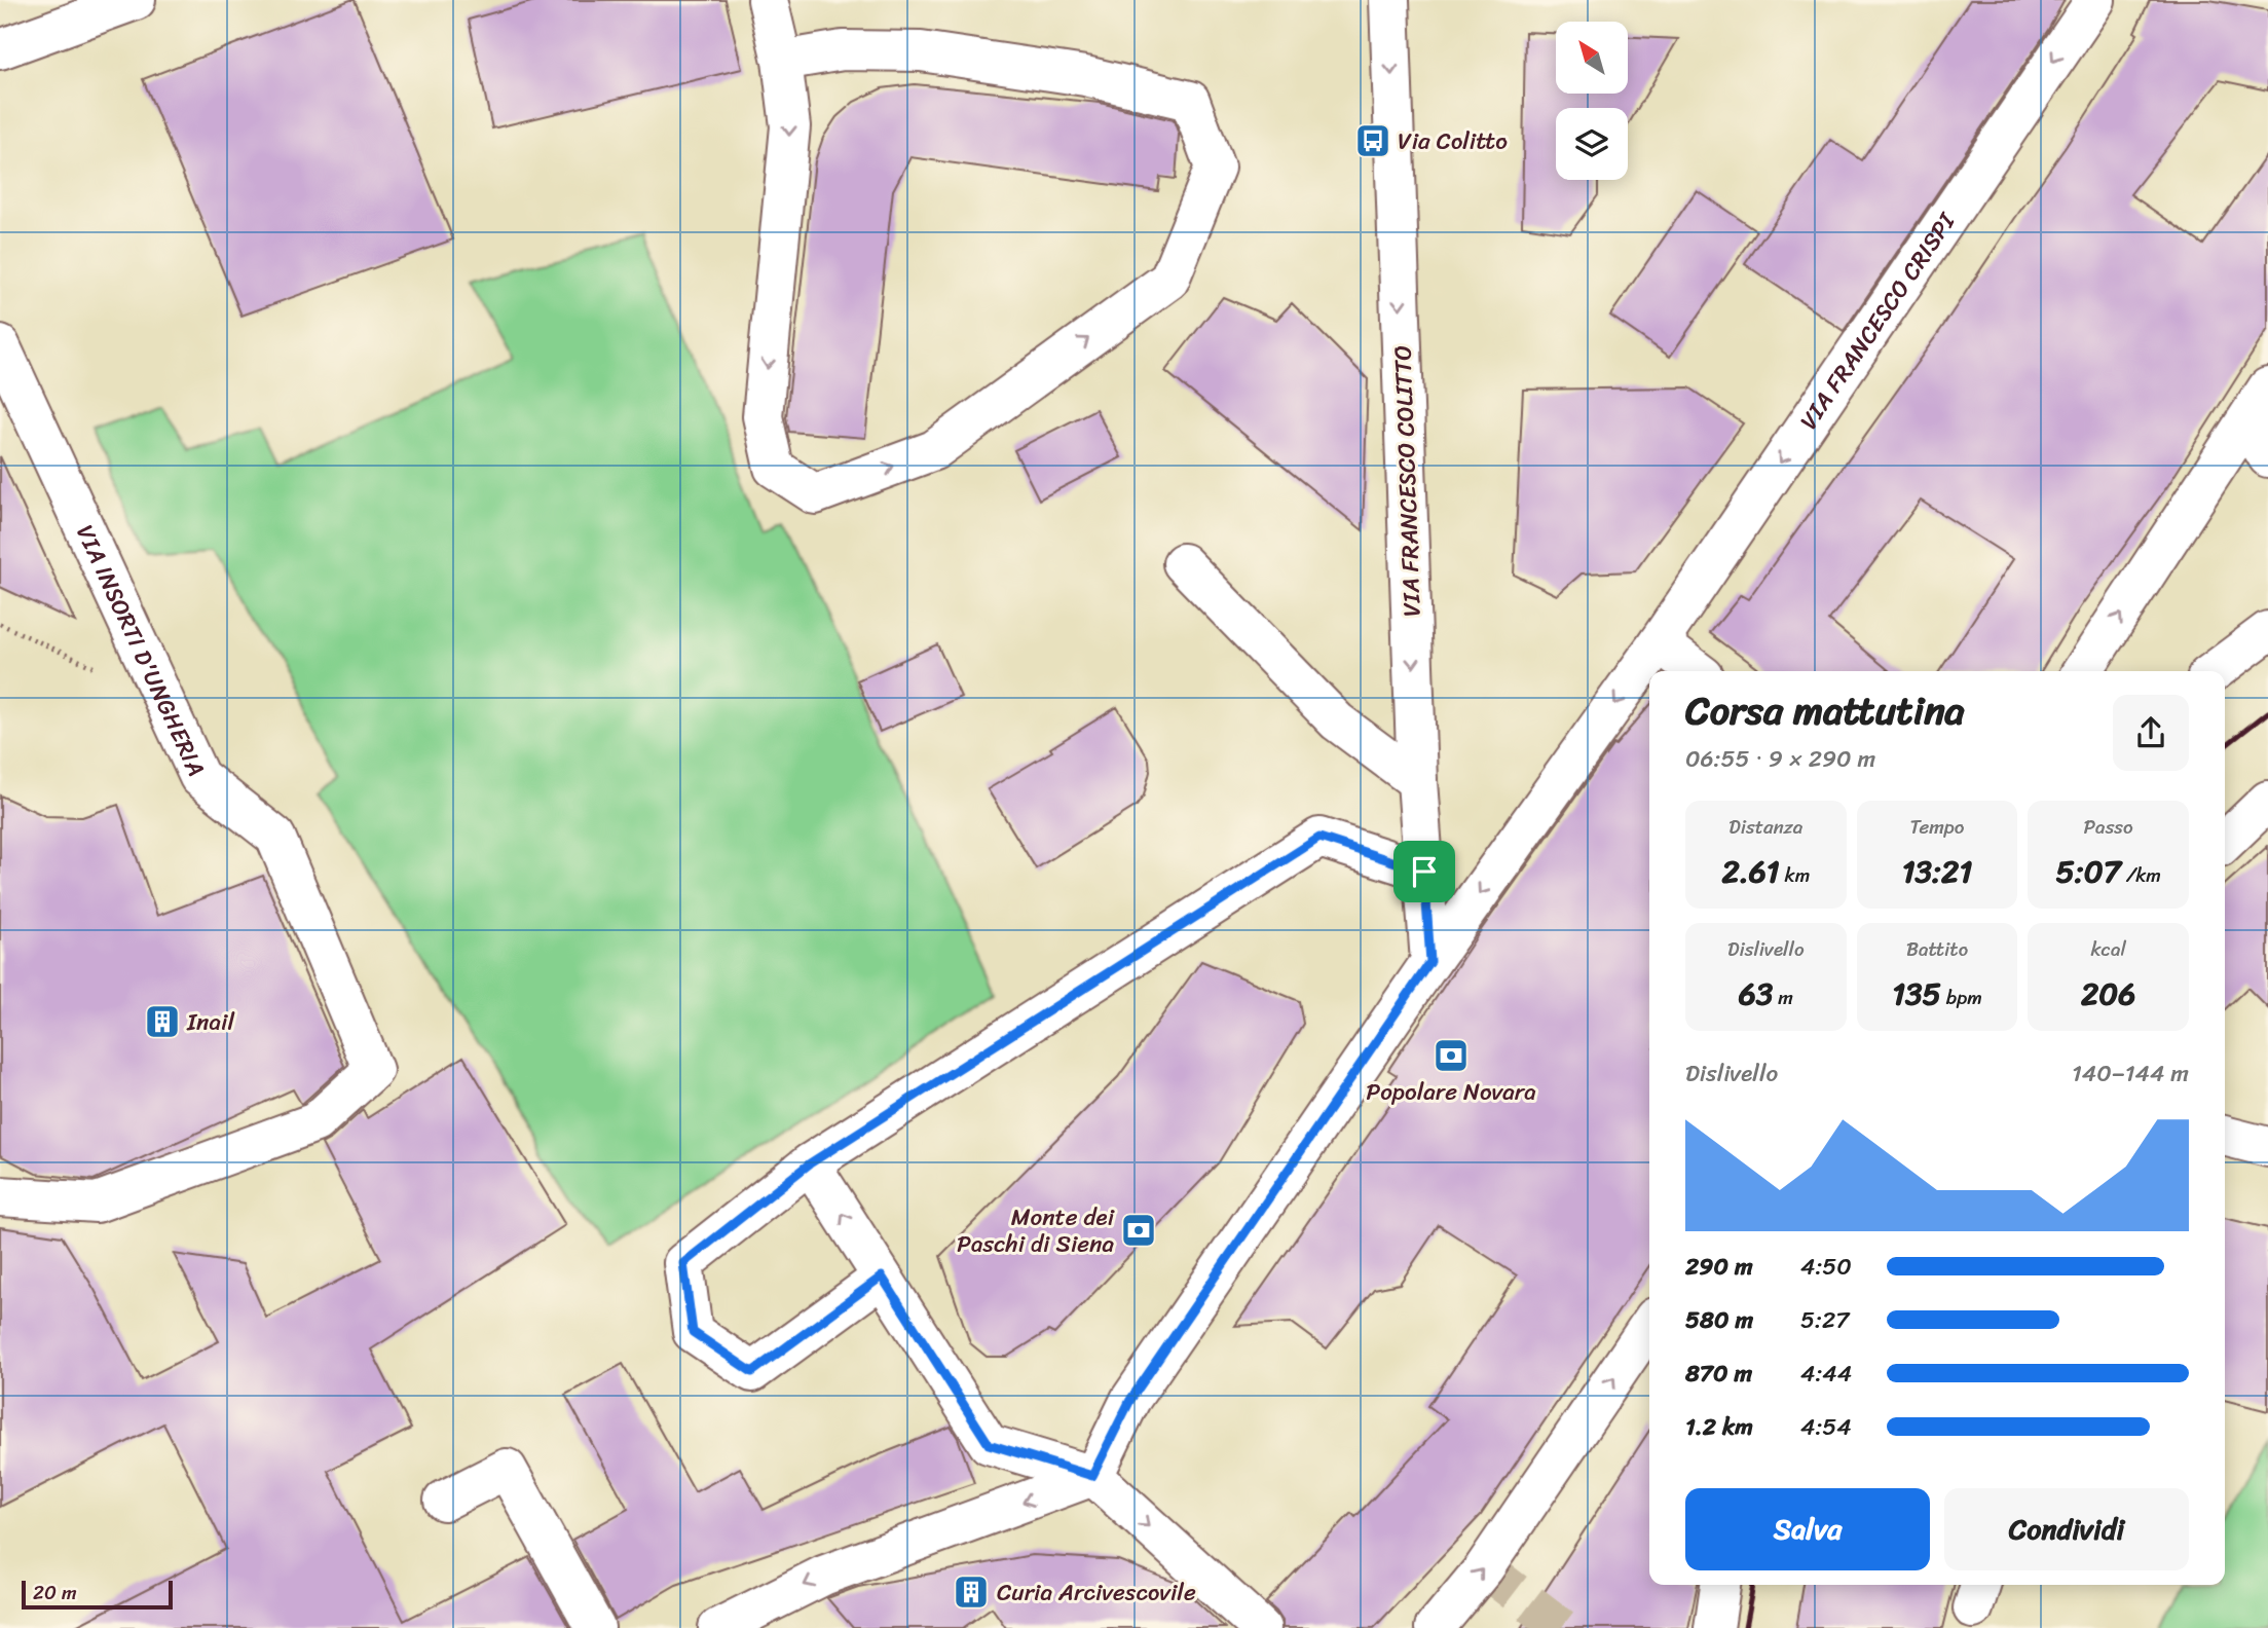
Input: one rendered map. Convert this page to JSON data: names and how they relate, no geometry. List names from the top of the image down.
{
  "streets": {
    "street": ["VIA FRANCESCO CRISPI", "VIA FRANCESCO COLITTO", "VIA INSORTI D'UNGHERIA"]
  },
  "crossings": [
    ["VIA FRANCESCO CRISPI", "VIA FRANCESCO COLITTO"]
  ],
  "one_way": ["VIA FRANCESCO CRISPI", "VIA FRANCESCO COLITTO"],
  "places": {
    "bus stop": ["Via Colitto"],
    "building": ["Inail", "Curia Arcivescovile"],
    "bank": ["Popolare Novara", "Monte dei Paschi di Siena"]
  },
  "scale_bar": "20 m",
  "north": "top left",
  "page": {
    "heading": ["Corsa mattutina", "06:55 · 9 × 290 m"],
    "stats": [
      ["Distanza", "2.61 km"],
      ["Tempo", "13:21"],
      ["Passo", "5:07 /km"],
      ["Dislivello", "63 m"],
      ["Battito", "135 bpm"],
      ["kcal", "206"]
    ],
    "chart": ["Dislivello", "140–144 m"],
    "list": [
      {
        "name": "290 m",
        "note": "4:50"
      },
      {
        "name": "580 m",
        "note": "5:27"
      },
      {
        "name": "870 m",
        "note": "4:44"
      },
      {
        "name": "1.2 km",
        "note": "4:54"
      }
    ],
    "buttons": ["Salva", "Condividi"],
    "scale": "20 m"
  }
}
